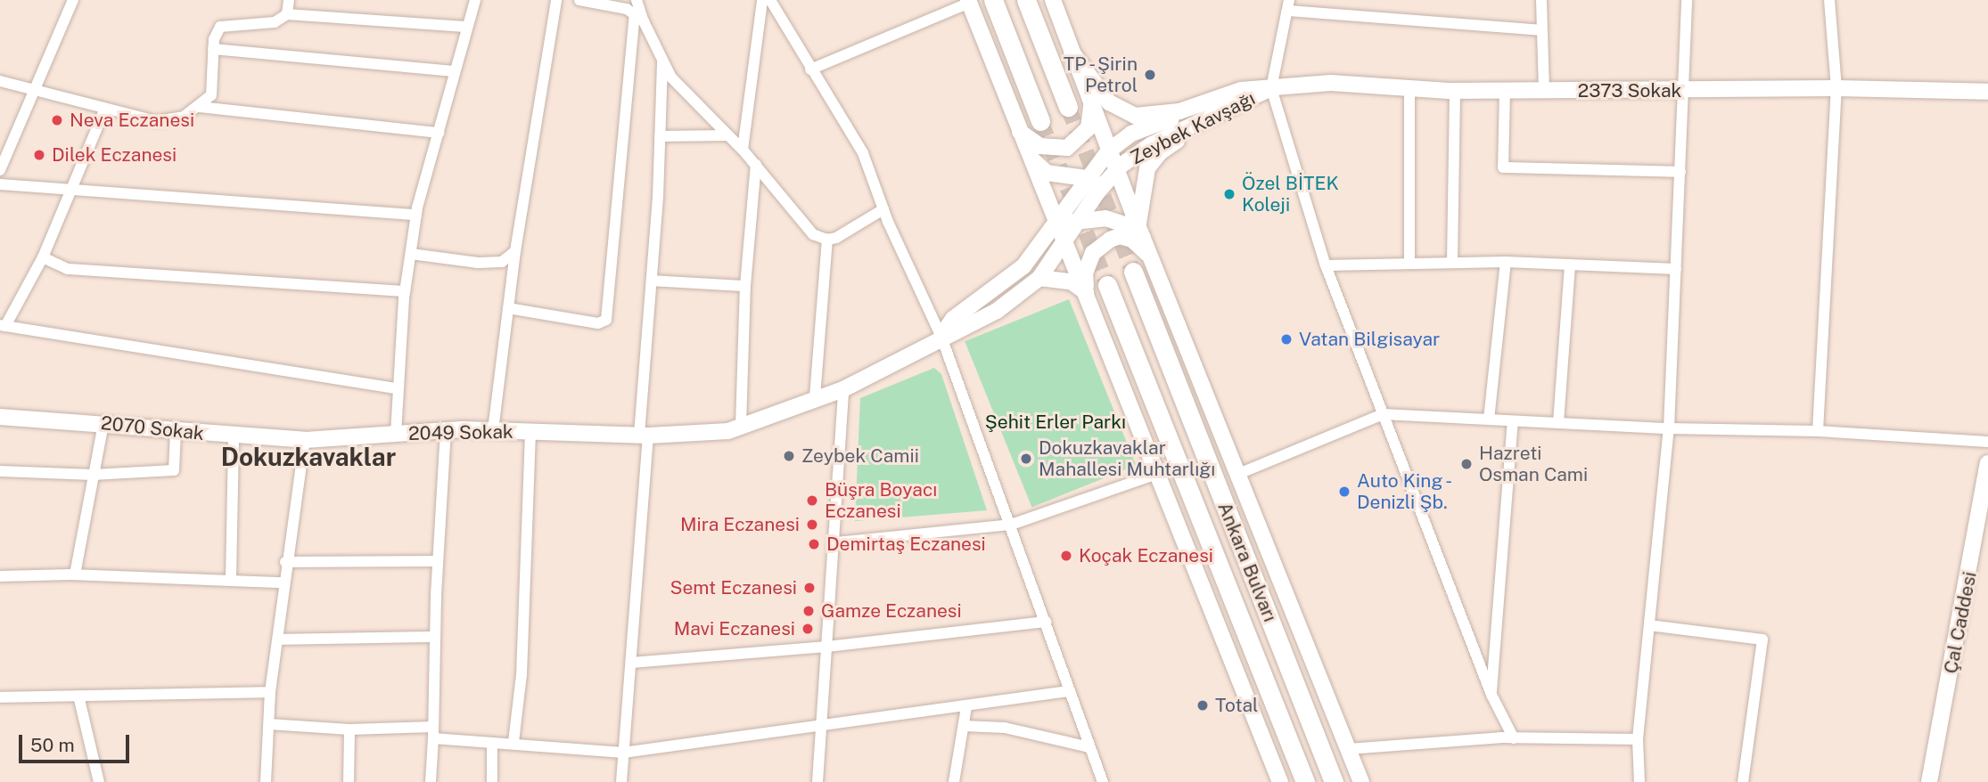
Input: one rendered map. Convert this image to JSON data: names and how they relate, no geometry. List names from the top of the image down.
{
  "streets": {
    "main road": ["Ankara Bulvarı"],
    "street": [
      "2373 Sokak",
      "Zeybek Kavşağı",
      "2070 Sokak",
      "2049 Sokak",
      "Çal Caddesi"
    ]
  },
  "crossings": [
    ["2373 Sokak", "Zeybek Kavşağı"],
    ["Zeybek Kavşağı", "2049 Sokak"],
    ["2070 Sokak", "2049 Sokak"]
  ],
  "districts": ["Dokuzkavaklar"],
  "parks": ["Şehit Erler Parkı"],
  "places": [
    "TP - Şirin Petrol",
    "Neva Eczanesi",
    "Dilek Eczanesi",
    "Özel BİTEK Koleji",
    "Vatan Bilgisayar",
    "Zeybek Camii",
    "Dokuzkavaklar Mahallesi Muhtarlığı",
    "Hazreti Osman Cami",
    "Auto King - Denizli Şb.",
    "Büşra Boyacı Eczanesi",
    "Mira Eczanesi",
    "Demirtaş Eczanesi",
    "Koçak Eczanesi",
    "Semt Eczanesi",
    "Gamze Eczanesi",
    "Mavi Eczanesi",
    "Total"
  ],
  "scale_bar": "50 m"
}
